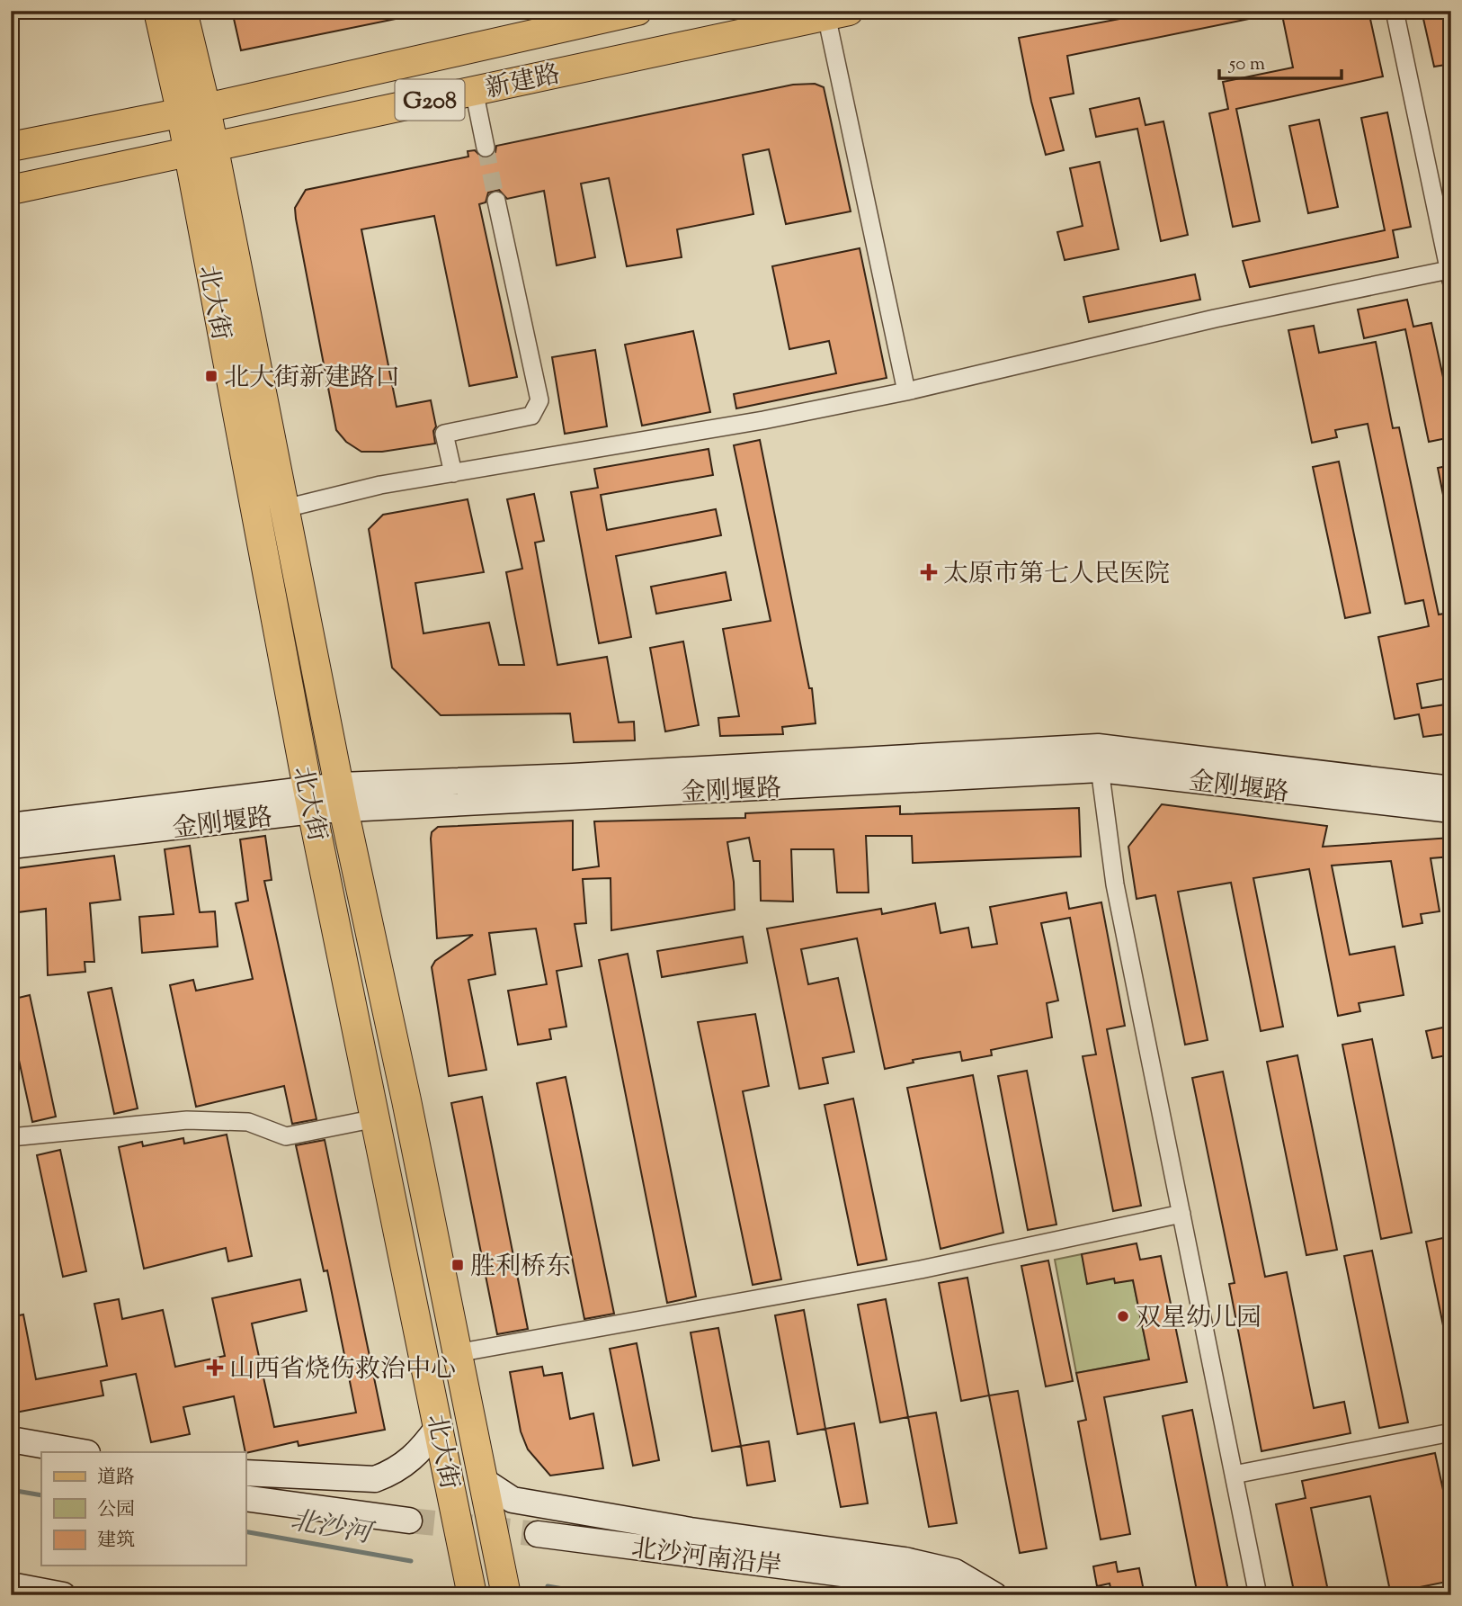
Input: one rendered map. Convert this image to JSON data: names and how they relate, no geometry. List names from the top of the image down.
{
  "streets": {
    "main road": [
      "新建路",
      "G208",
      "北大街",
      "金刚堰路",
      "北沙河南沿岸"
    ]
  },
  "crossings": [
    ["新建路", "北大街"],
    ["北大街", "金刚堰路"]
  ],
  "water": ["北沙河"],
  "places": {
    "transit": ["北大街新建路口", "胜利桥东"],
    "health": ["太原市第七人民医院", "山西省烧伤救治中心"],
    "other": ["双星幼儿园"]
  },
  "legend": ["道路", "公园", "建筑"],
  "scale_bar": "50 m"
}
